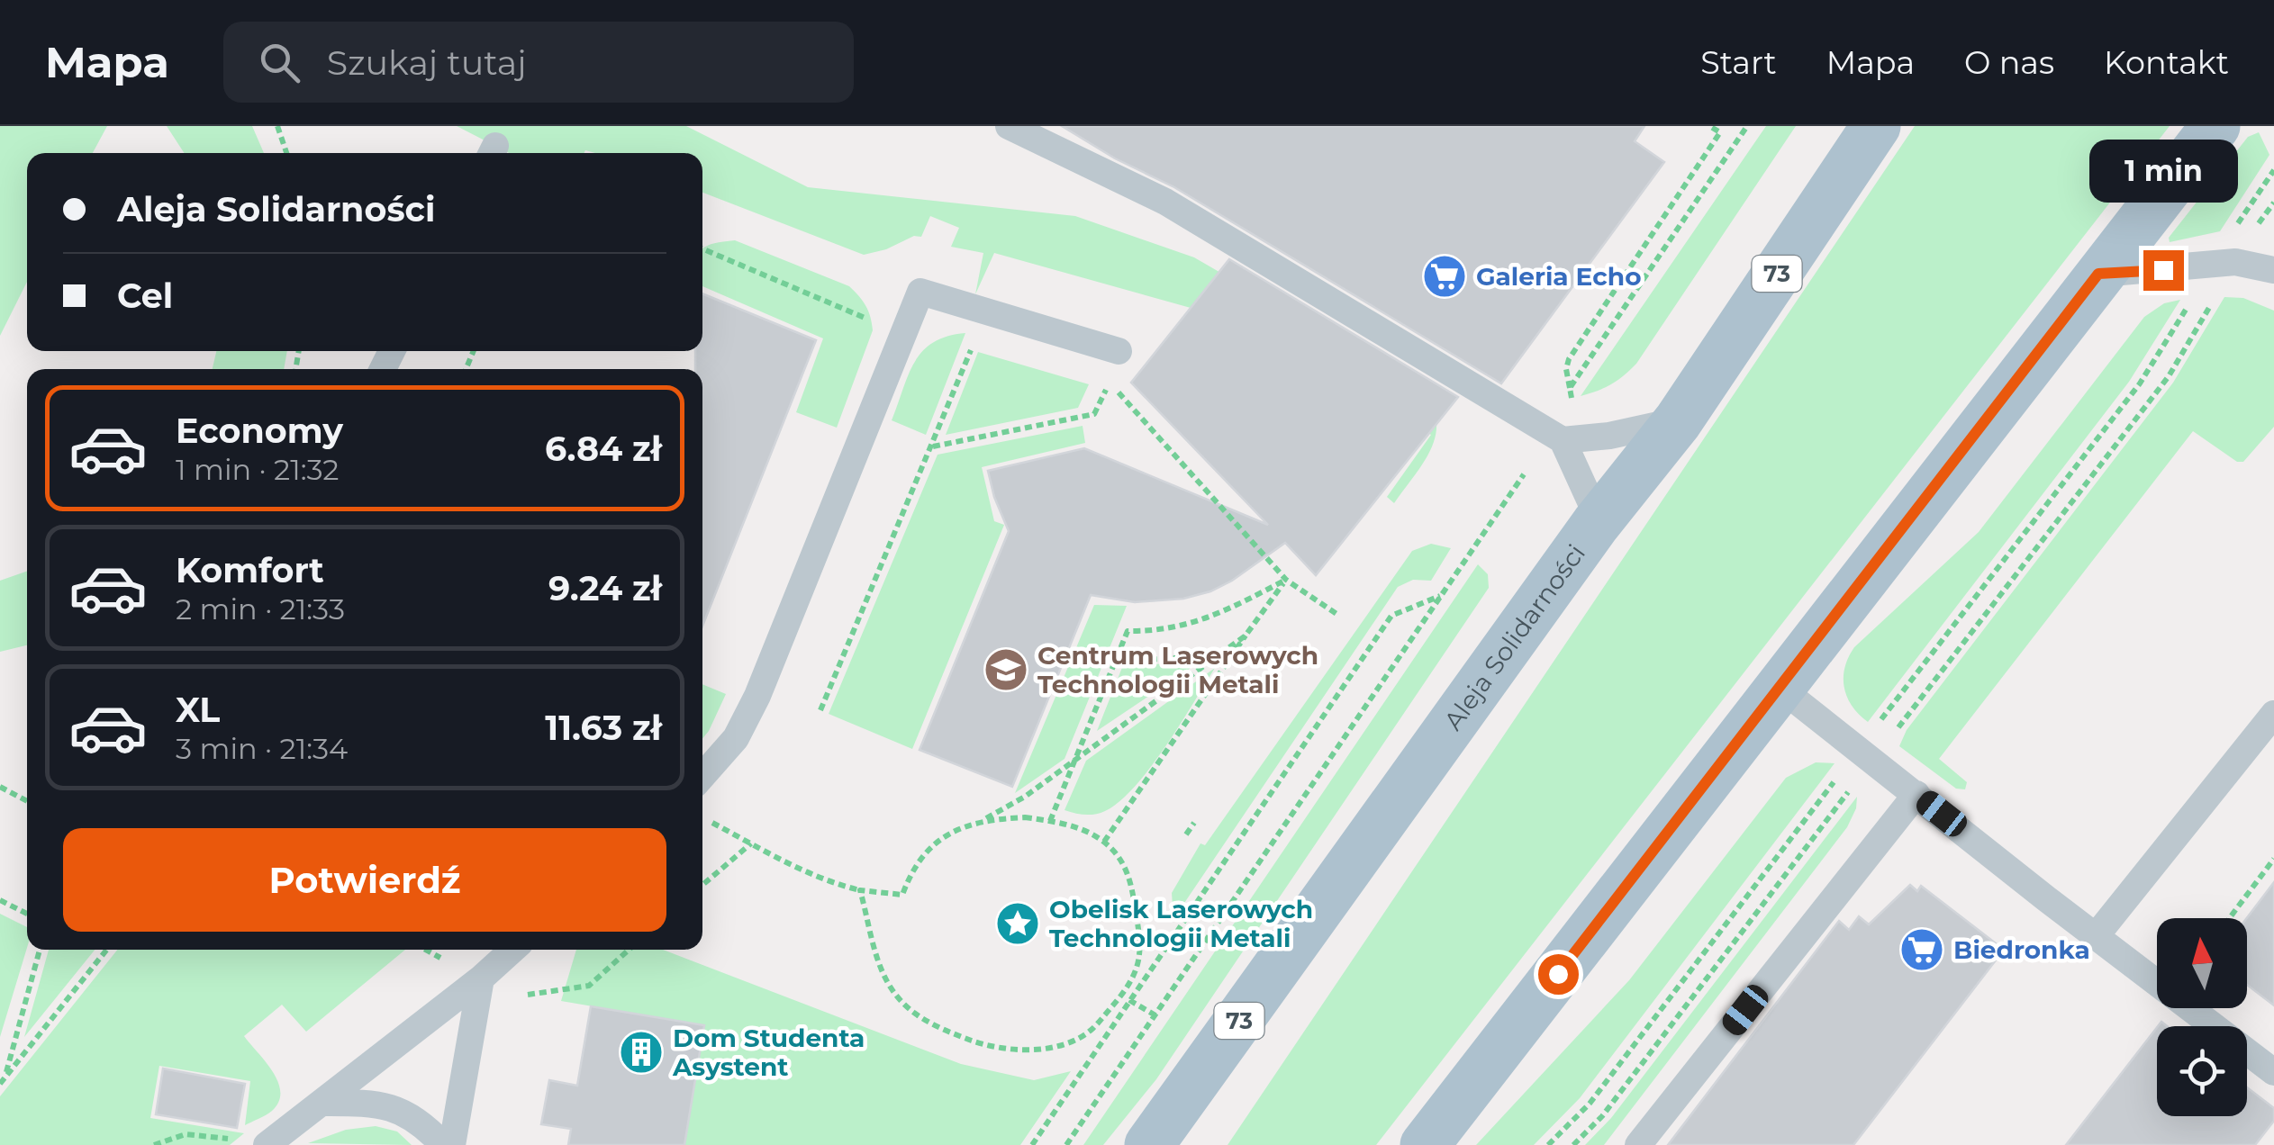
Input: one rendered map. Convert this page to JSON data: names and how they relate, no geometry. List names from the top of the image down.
{
  "streets": {
    "main road": ["73", "Aleja Solidarności"]
  },
  "places": {
    "supermarket": ["Galeria Echo", "Biedronka"],
    "school or university": ["Centrum Laserowych Technologii Metali"],
    "place": ["Obelisk Laserowych Technologii Metali"],
    "building": ["Dom Studenta Asystent"]
  },
  "north": "top",
  "page": {
    "header": "Mapa",
    "search": "Szukaj tutaj",
    "nav": [
      "Start",
      "Mapa",
      "O nas",
      "Kontakt"
    ],
    "bubble": "1 min",
    "banner": ["Aleja Solidarności", "Cel"],
    "list": [
      {
        "name": "Economy",
        "note": "1 min · 21:32",
        "value": "6.84 zł"
      },
      {
        "name": "Komfort",
        "note": "2 min · 21:33",
        "value": "9.24 zł"
      },
      {
        "name": "XL",
        "note": "3 min · 21:34",
        "value": "11.63 zł"
      }
    ],
    "buttons": "Potwierdź"
  }
}
